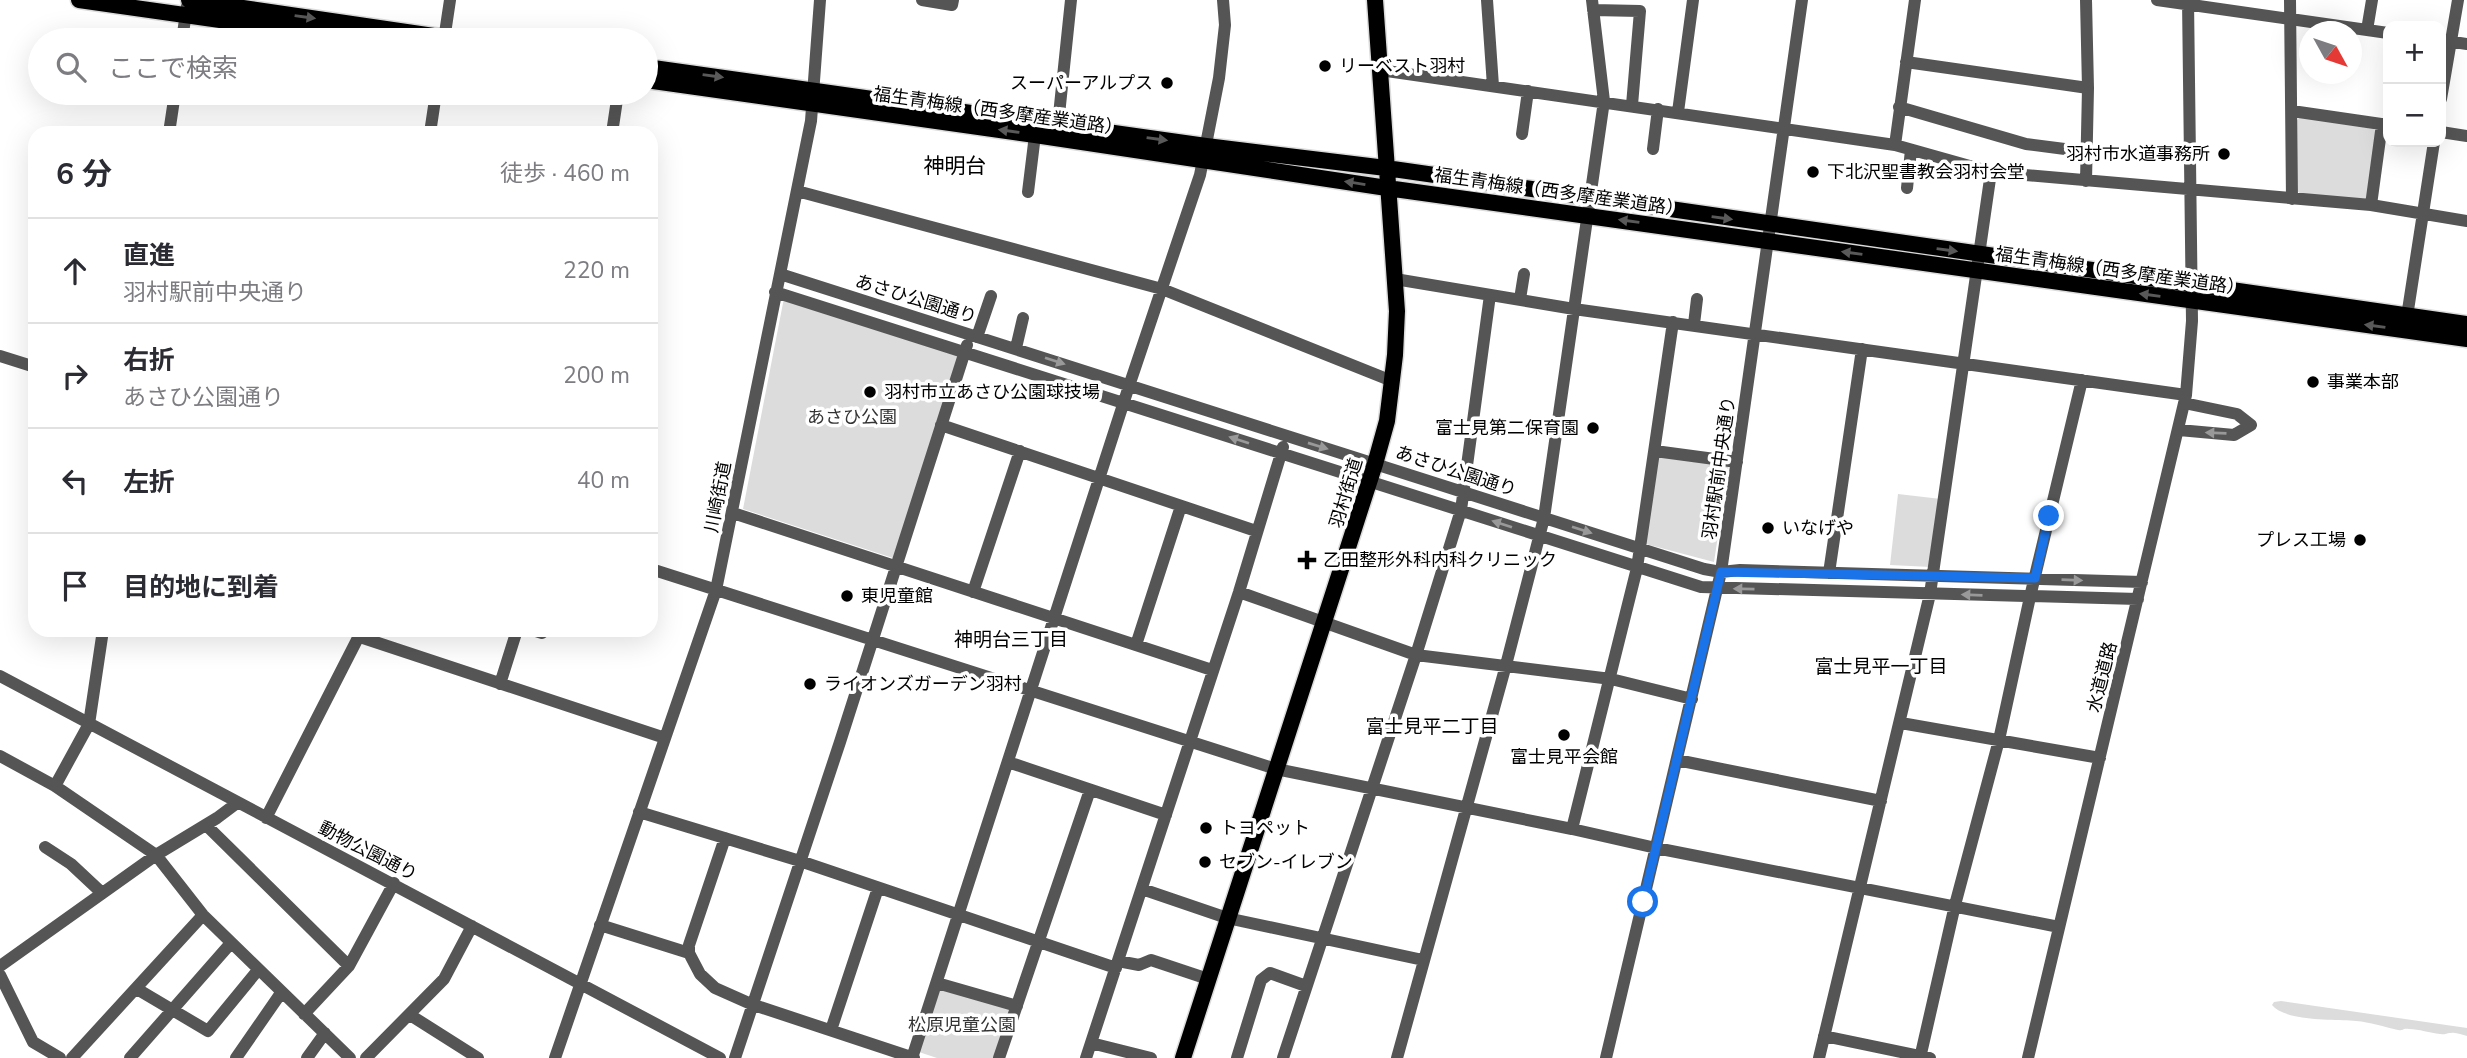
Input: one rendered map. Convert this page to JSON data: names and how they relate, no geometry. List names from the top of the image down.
{
  "streets": {
    "main road": ["福生青梅線（西多摩産業道路）", "羽村街道"],
    "street": [
      "あさひ公園通り",
      "羽村駅前中央通り",
      "川崎街道",
      "水道道路",
      "動物公園通り"
    ]
  },
  "crossings": [
    ["福生青梅線（西多摩産業道路）", "羽村駅前中央通り"],
    ["福生青梅線（西多摩産業道路）", "羽村街道"],
    ["福生青梅線（西多摩産業道路）", "川崎街道"],
    ["福生青梅線（西多摩産業道路）", "水道道路"],
    ["あさひ公園通り", "羽村駅前中央通り"],
    ["あさひ公園通り", "羽村街道"],
    ["あさひ公園通り", "川崎街道"],
    ["あさひ公園通り", "水道道路"],
    ["川崎街道", "動物公園通り"]
  ],
  "districts": [
    "神明台",
    "神明台三丁目",
    "富士見平一丁目",
    "富士見平二丁目"
  ],
  "parks": ["あさひ公園", "松原児童公園"],
  "places": {
    "other": [
      "リーベスト羽村",
      "スーパーアルプス",
      "羽村市水道事務所",
      "下北沢聖書教会羽村会堂",
      "事業本部",
      "羽村市立あさひ公園球技場",
      "富士見第二保育園",
      "いなげや",
      "プレス工場",
      "東児童館",
      "ライオンズガーデン羽村",
      "富士見平会館",
      "トヨペット",
      "セブン-イレブン"
    ],
    "health": ["乙田整形外科内科クリニック"]
  },
  "north": "bottom right",
  "page": {
    "map_buttons": ["+", "−"],
    "search": "ここで検索",
    "heading": ["6 分", "徒歩 · 460 m"],
    "list": [
      ["直進", "羽村駅前中央通り", "220 m"],
      ["右折", "あさひ公園通り", "200 m"],
      ["左折", "40 m"],
      "目的地に到着"
    ]
  }
}
